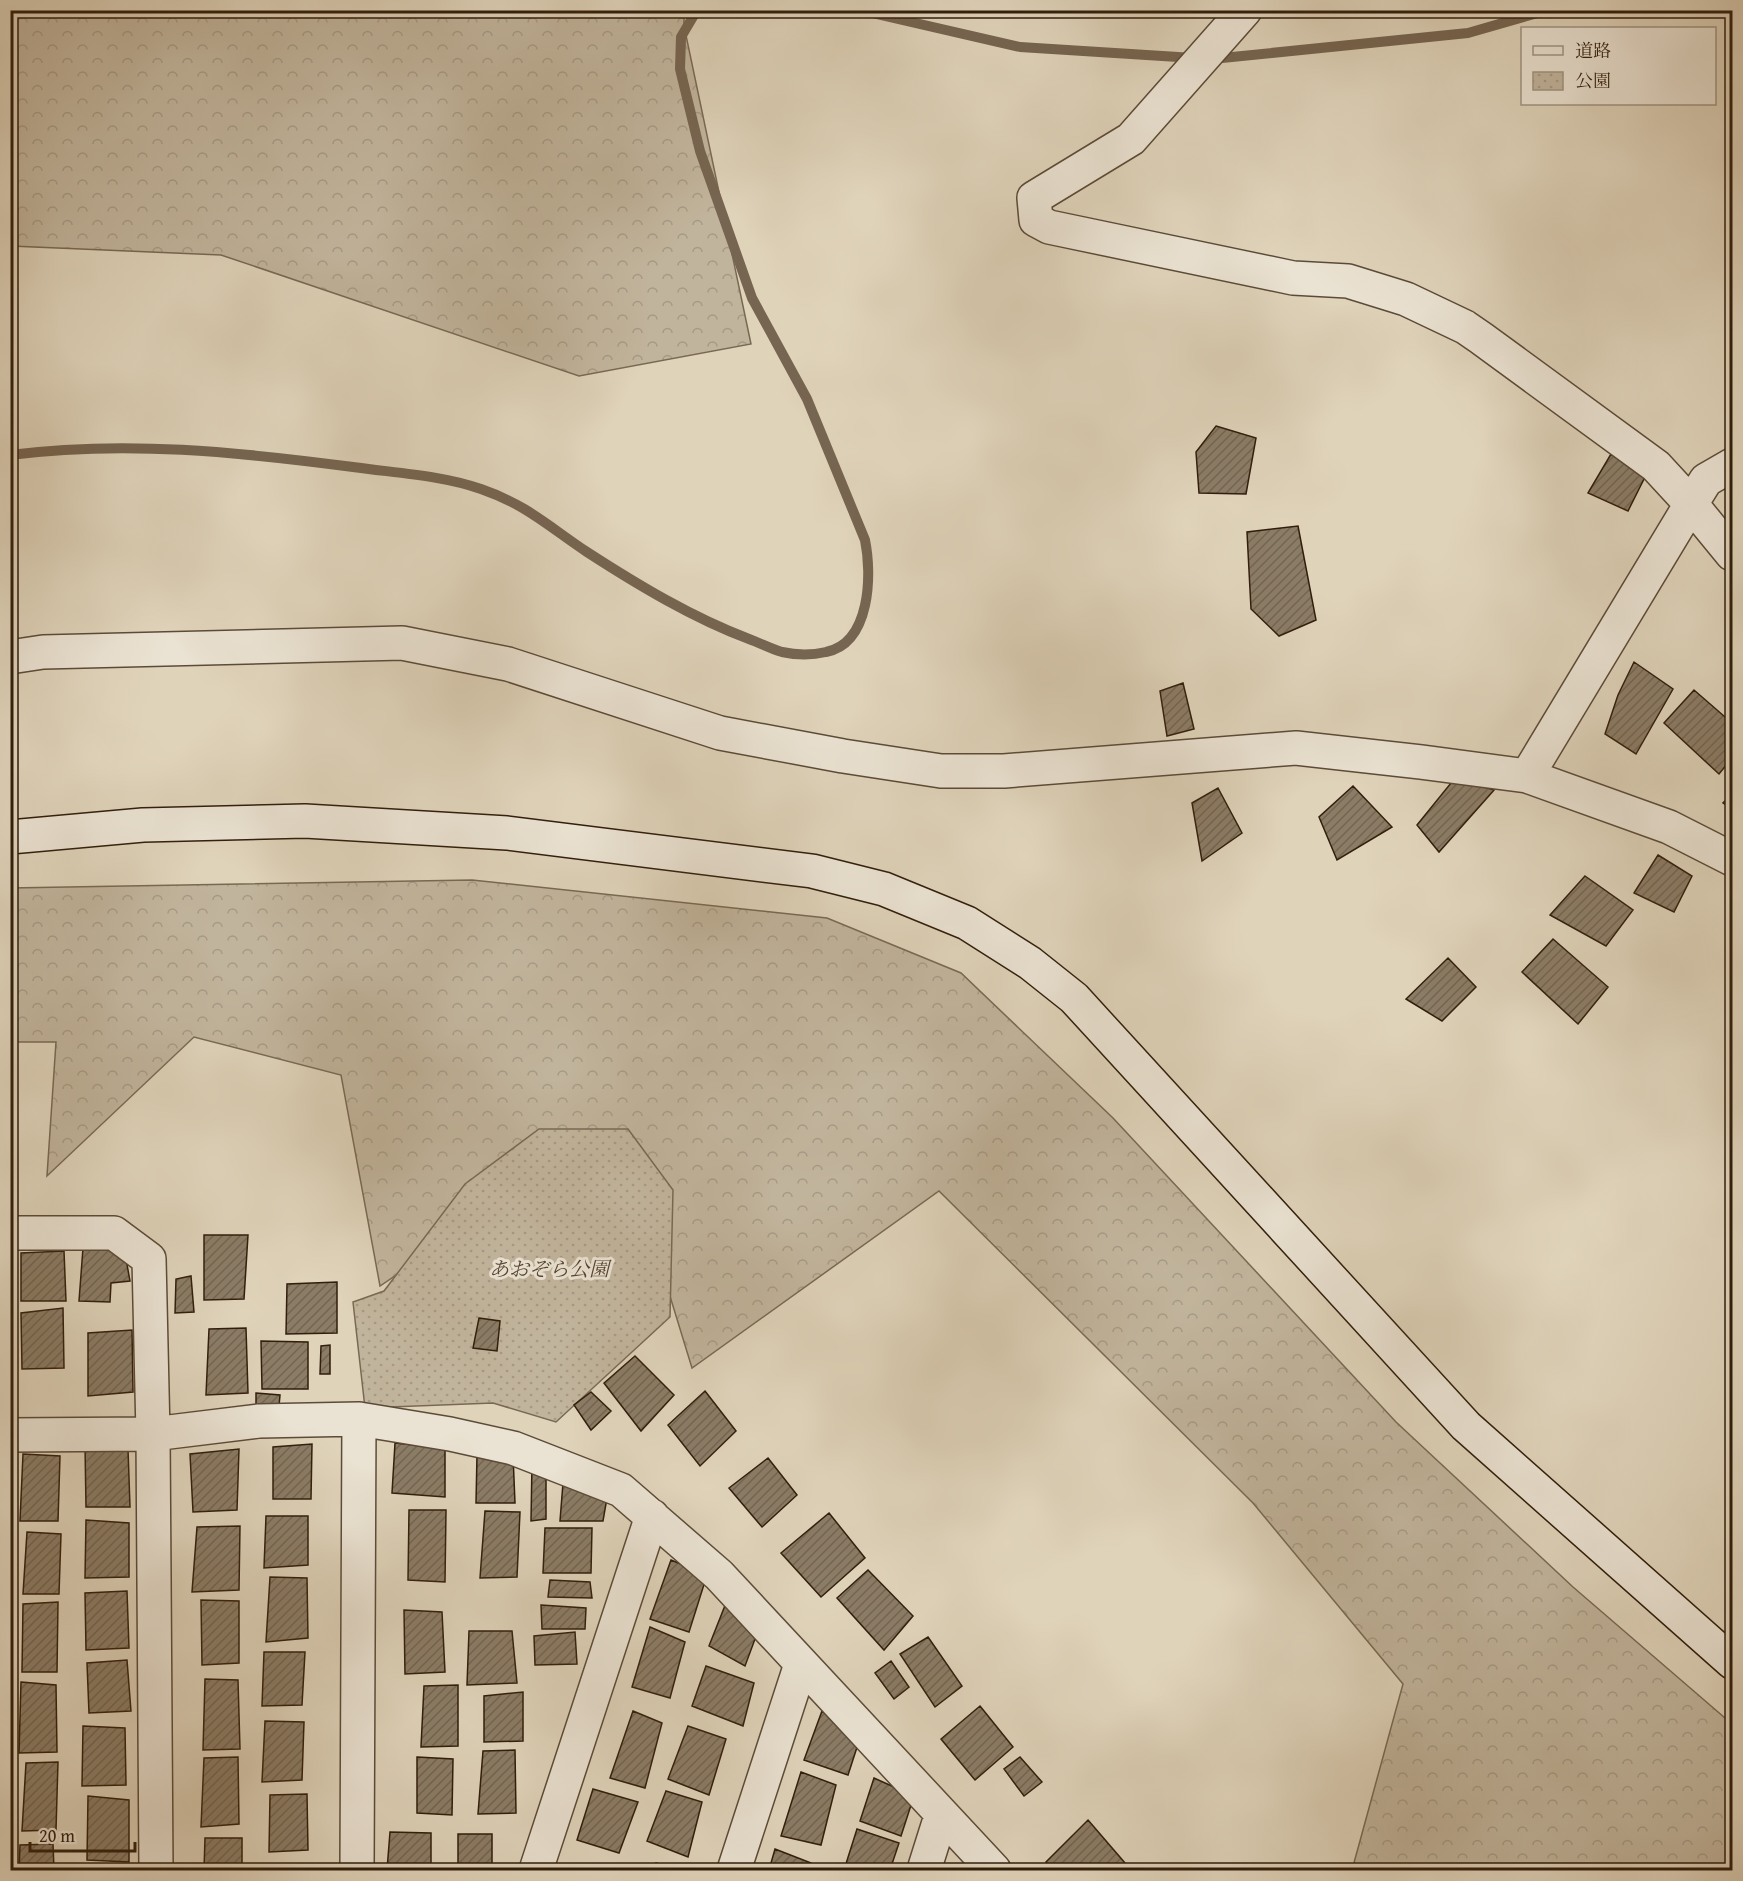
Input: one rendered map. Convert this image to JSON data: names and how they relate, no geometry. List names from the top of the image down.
{
  "parks": ["あおぞら公園"],
  "legend": ["道路", "公園"],
  "scale_bar": "20 m"
}
